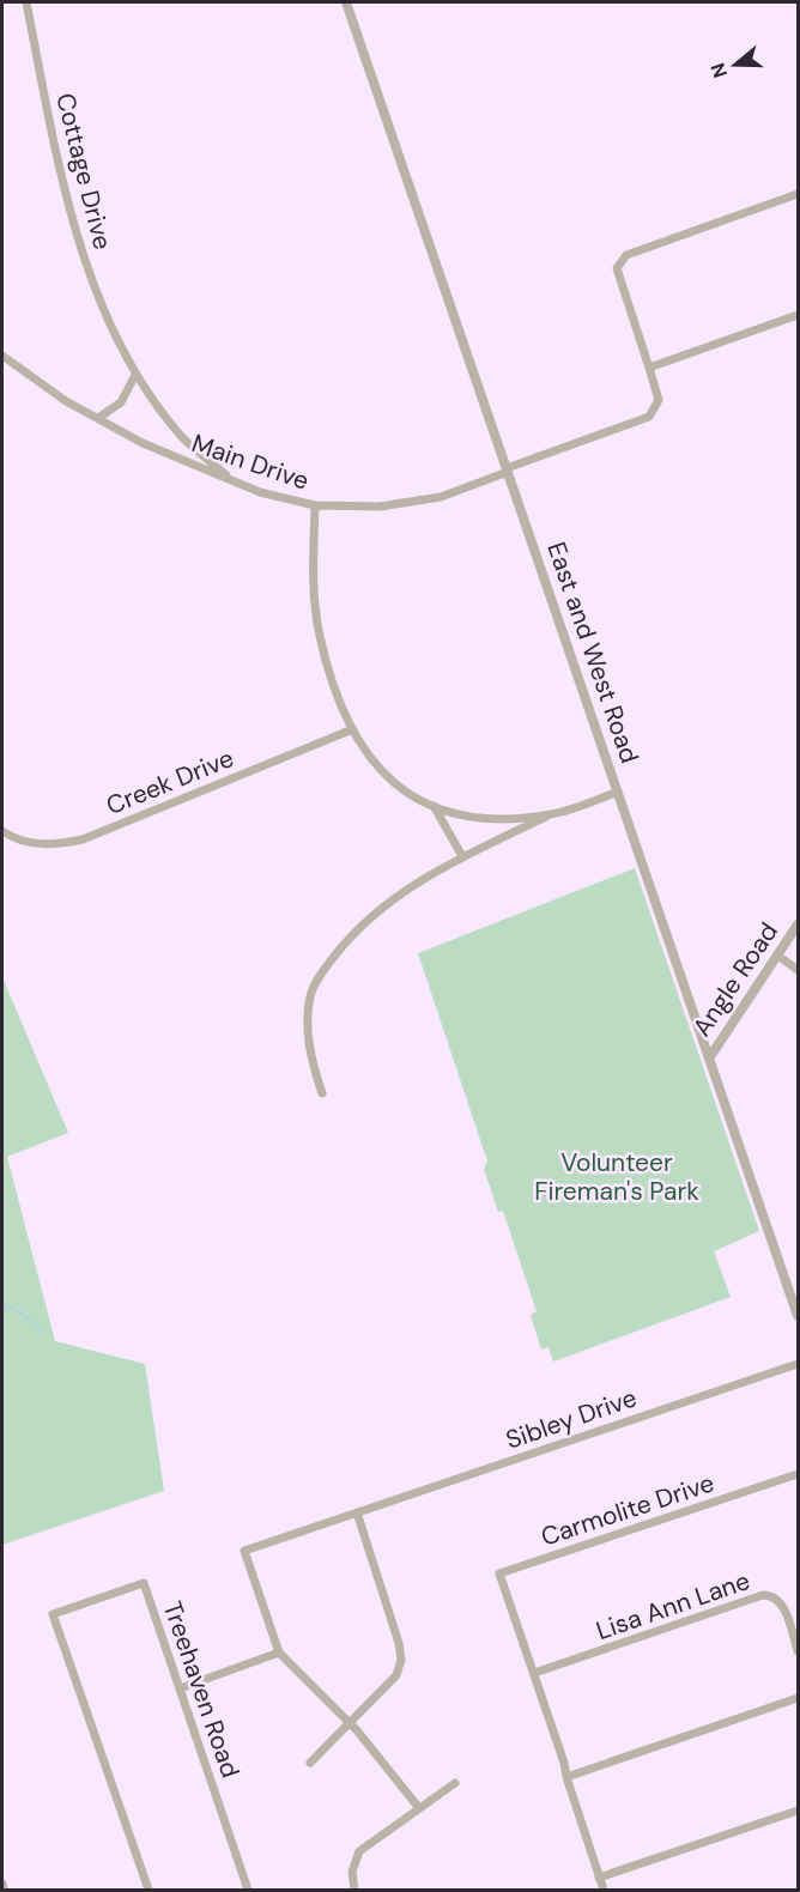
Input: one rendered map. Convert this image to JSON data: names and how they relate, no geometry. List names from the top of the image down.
{
  "streets": {
    "street": [
      "Cottage Drive",
      "Main Drive",
      "East and West Road",
      "Creek Drive",
      "Angle Road",
      "Sibley Drive",
      "Carmolite Drive",
      "Lisa Ann Lane",
      "Treehaven Road"
    ]
  },
  "crossings": [
    ["Cottage Drive", "Main Drive"],
    ["Main Drive", "East and West Road"],
    ["East and West Road", "Angle Road"],
    ["Carmolite Drive", "Lisa Ann Lane"]
  ],
  "parks": ["Volunteer Fireman's Park"],
  "north": "left"
}
